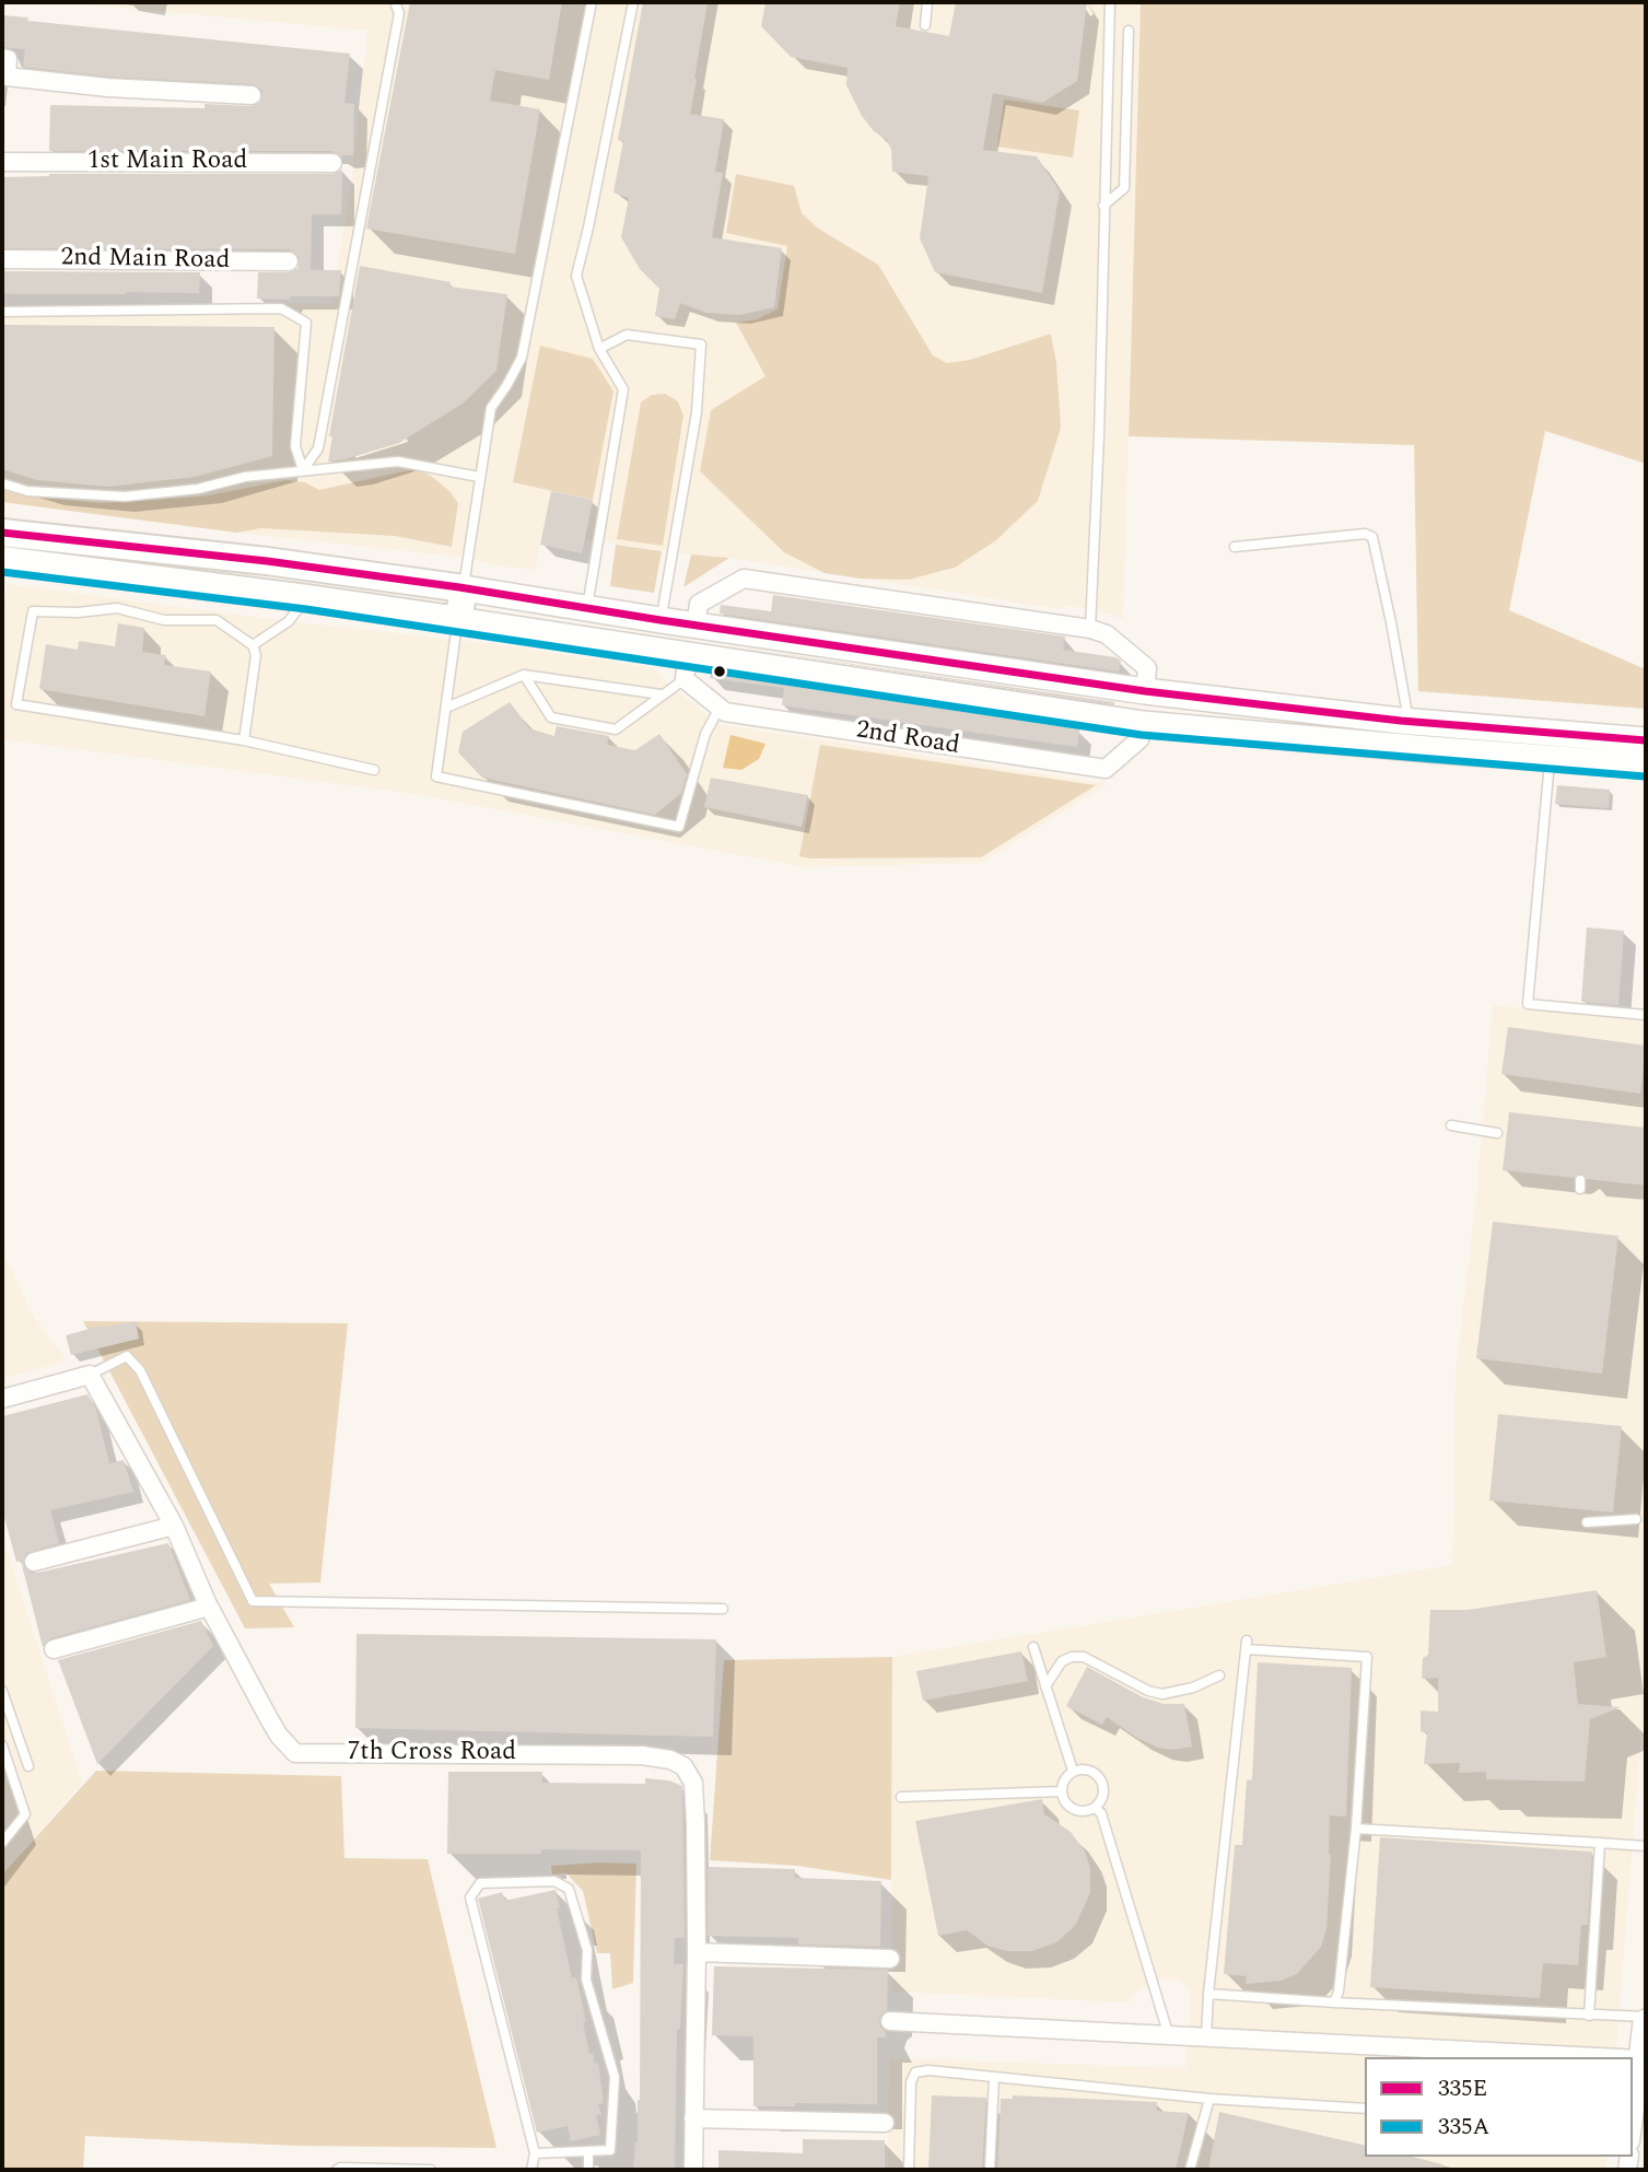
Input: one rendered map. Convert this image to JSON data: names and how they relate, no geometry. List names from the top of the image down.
{
  "streets": {
    "main road": ["2nd Road"],
    "street": ["1st Main Road", "2nd Main Road", "7th Cross Road"]
  },
  "lines": ["transit line 335E", "transit line 335A"],
  "legend": ["335E", "335A"]
}
